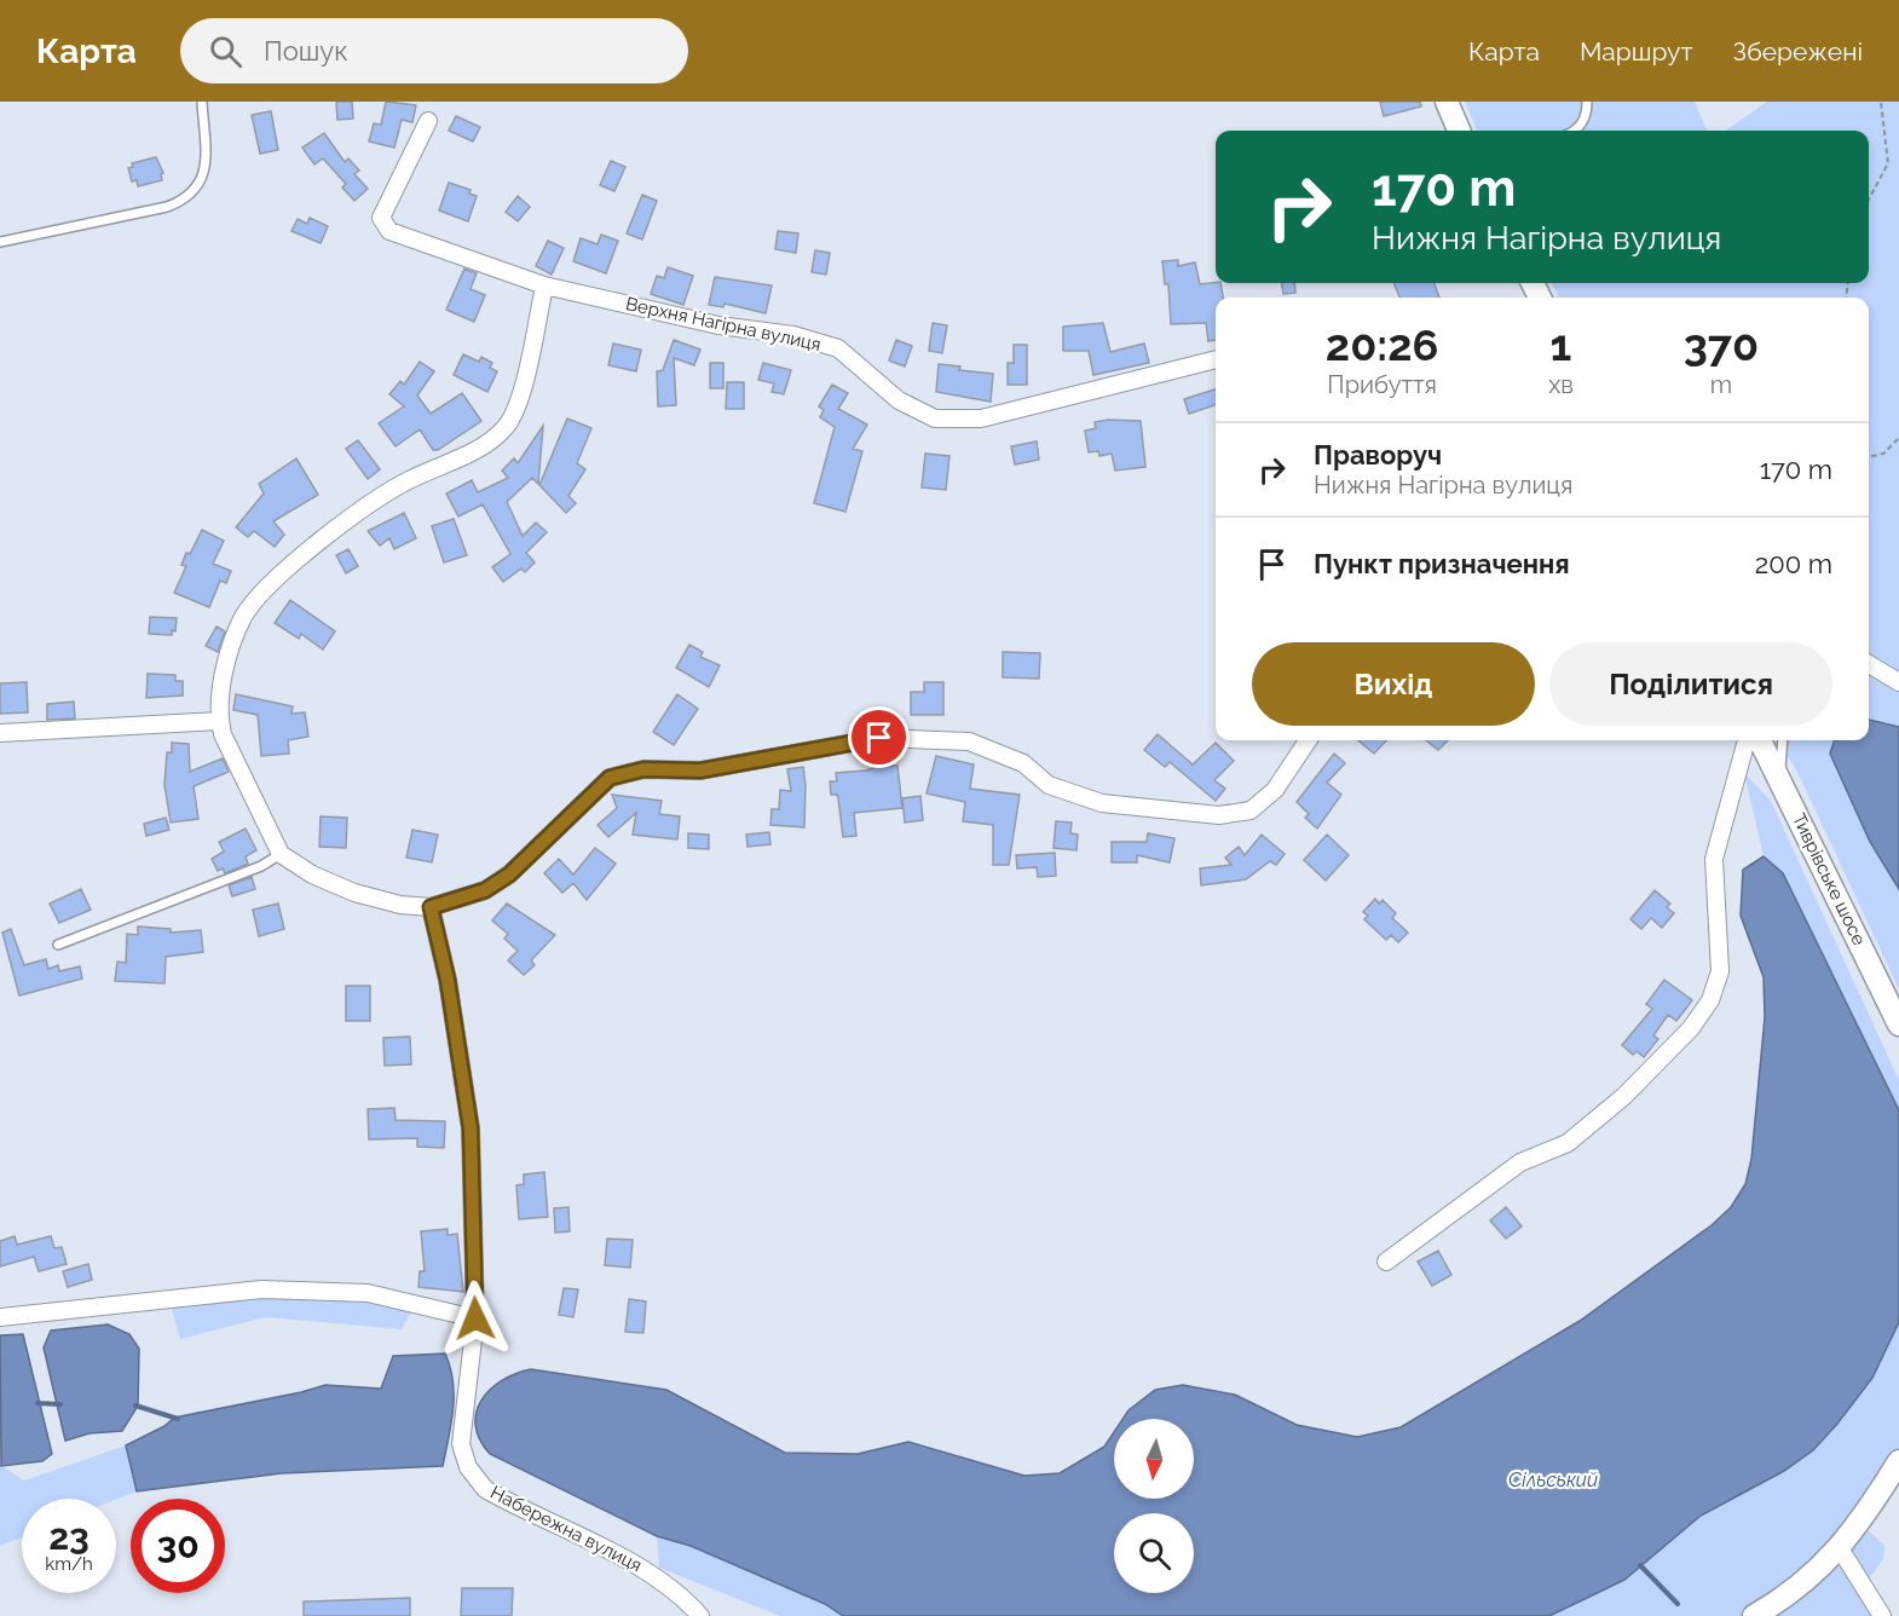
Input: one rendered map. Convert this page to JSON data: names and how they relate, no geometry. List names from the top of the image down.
{
  "streets": {
    "main road": ["Тиврівське шосе"],
    "street": ["Верхня Нагірна вулиця", "Набережна вулиця"]
  },
  "water": ["Сільський"],
  "north": "bottom",
  "page": {
    "header": "Карта",
    "search": "Пошук",
    "nav": ["Карта", "Маршрут", "Збережені"],
    "turn": ["170 m", "Нижня Нагірна вулиця"],
    "eta": [
      "20:26",
      "Прибуття",
      "1",
      "хв",
      "370",
      "m"
    ],
    "list": [
      {
        "name": "Праворуч",
        "note": "Нижня Нагірна вулиця",
        "value": "170 m"
      },
      {
        "name": "Пункт призначення",
        "value": "200 m"
      }
    ],
    "buttons": ["Вихід", "Поділитися"],
    "speed": "23 km/h",
    "limit": "30"
  }
}
